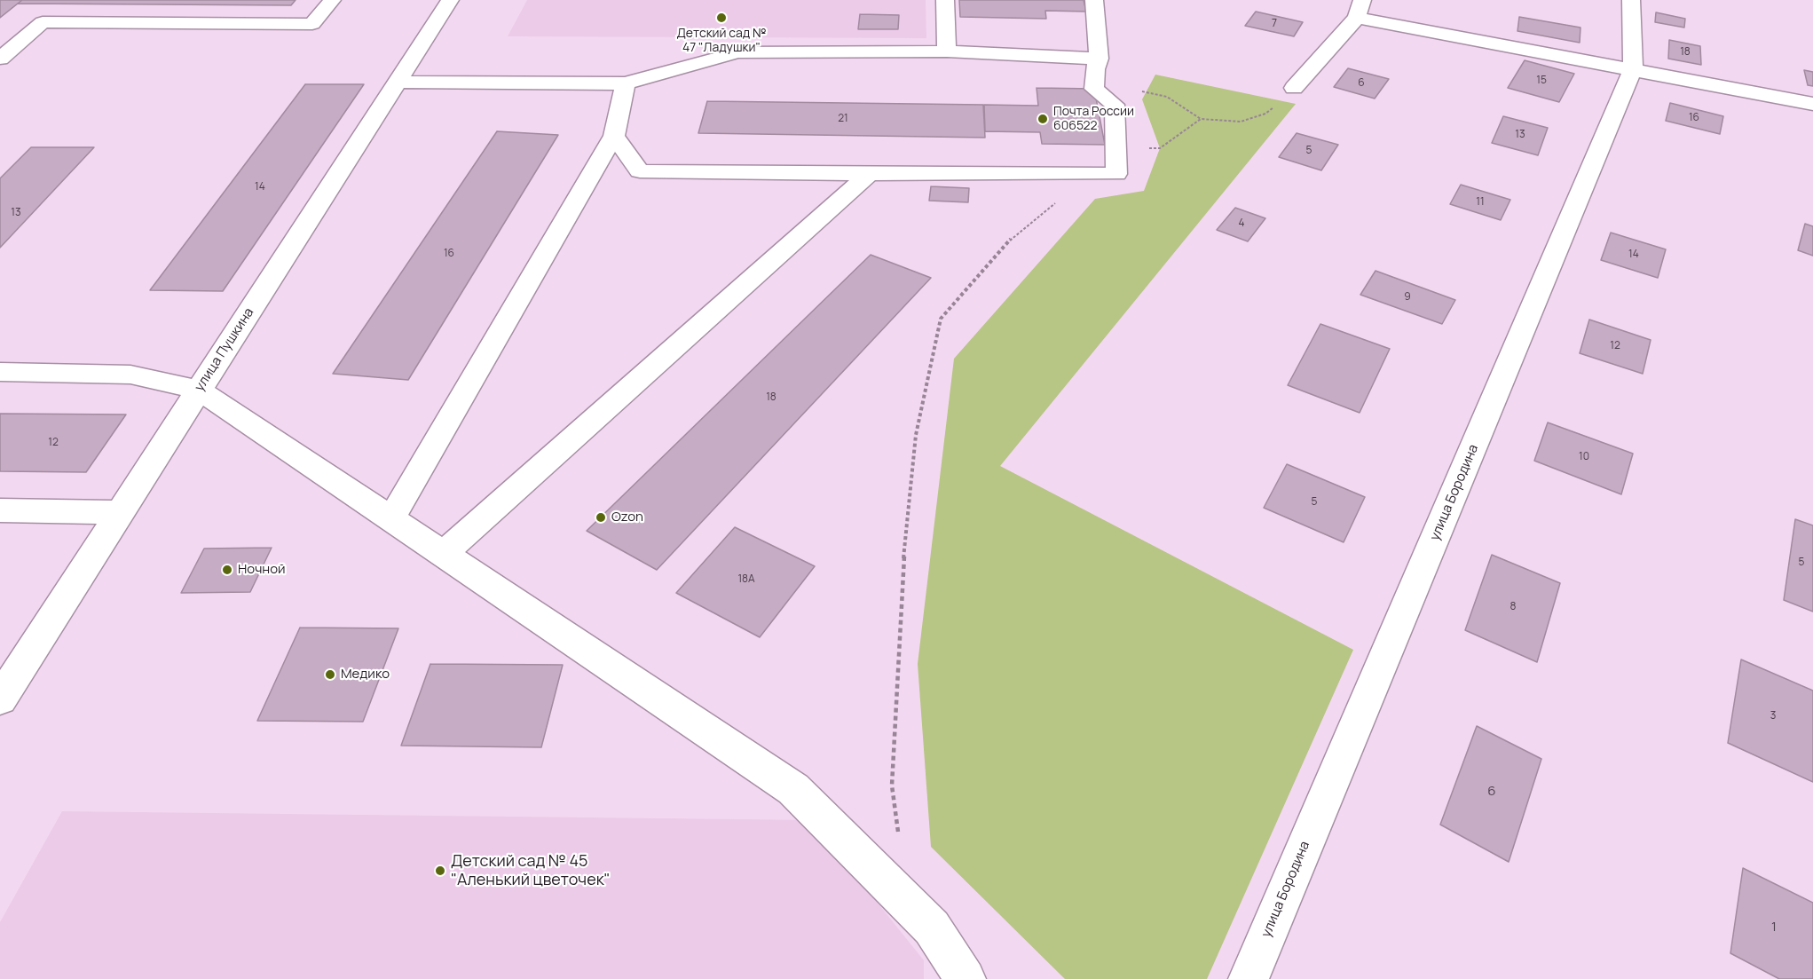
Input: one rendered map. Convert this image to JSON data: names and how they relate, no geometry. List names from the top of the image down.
{
  "streets": {
    "street": ["улица Пушкина", "улица Бородина"]
  },
  "places": [
    "Детский сад № 47 \"Ладушки\"",
    "Почта России 606522",
    "Ozon",
    "Ночной",
    "Медико",
    "Детский сад № 45 \"Аленький цветочек\""
  ],
  "house_numbers": [
    "7",
    "18",
    "15",
    "6",
    "16",
    "21",
    "13",
    "5",
    "14",
    "11",
    "13",
    "4",
    "16",
    "14",
    "9",
    "12",
    "18",
    "12",
    "10",
    "5",
    "5",
    "18А",
    "8",
    "3",
    "6",
    "1"
  ]
}
